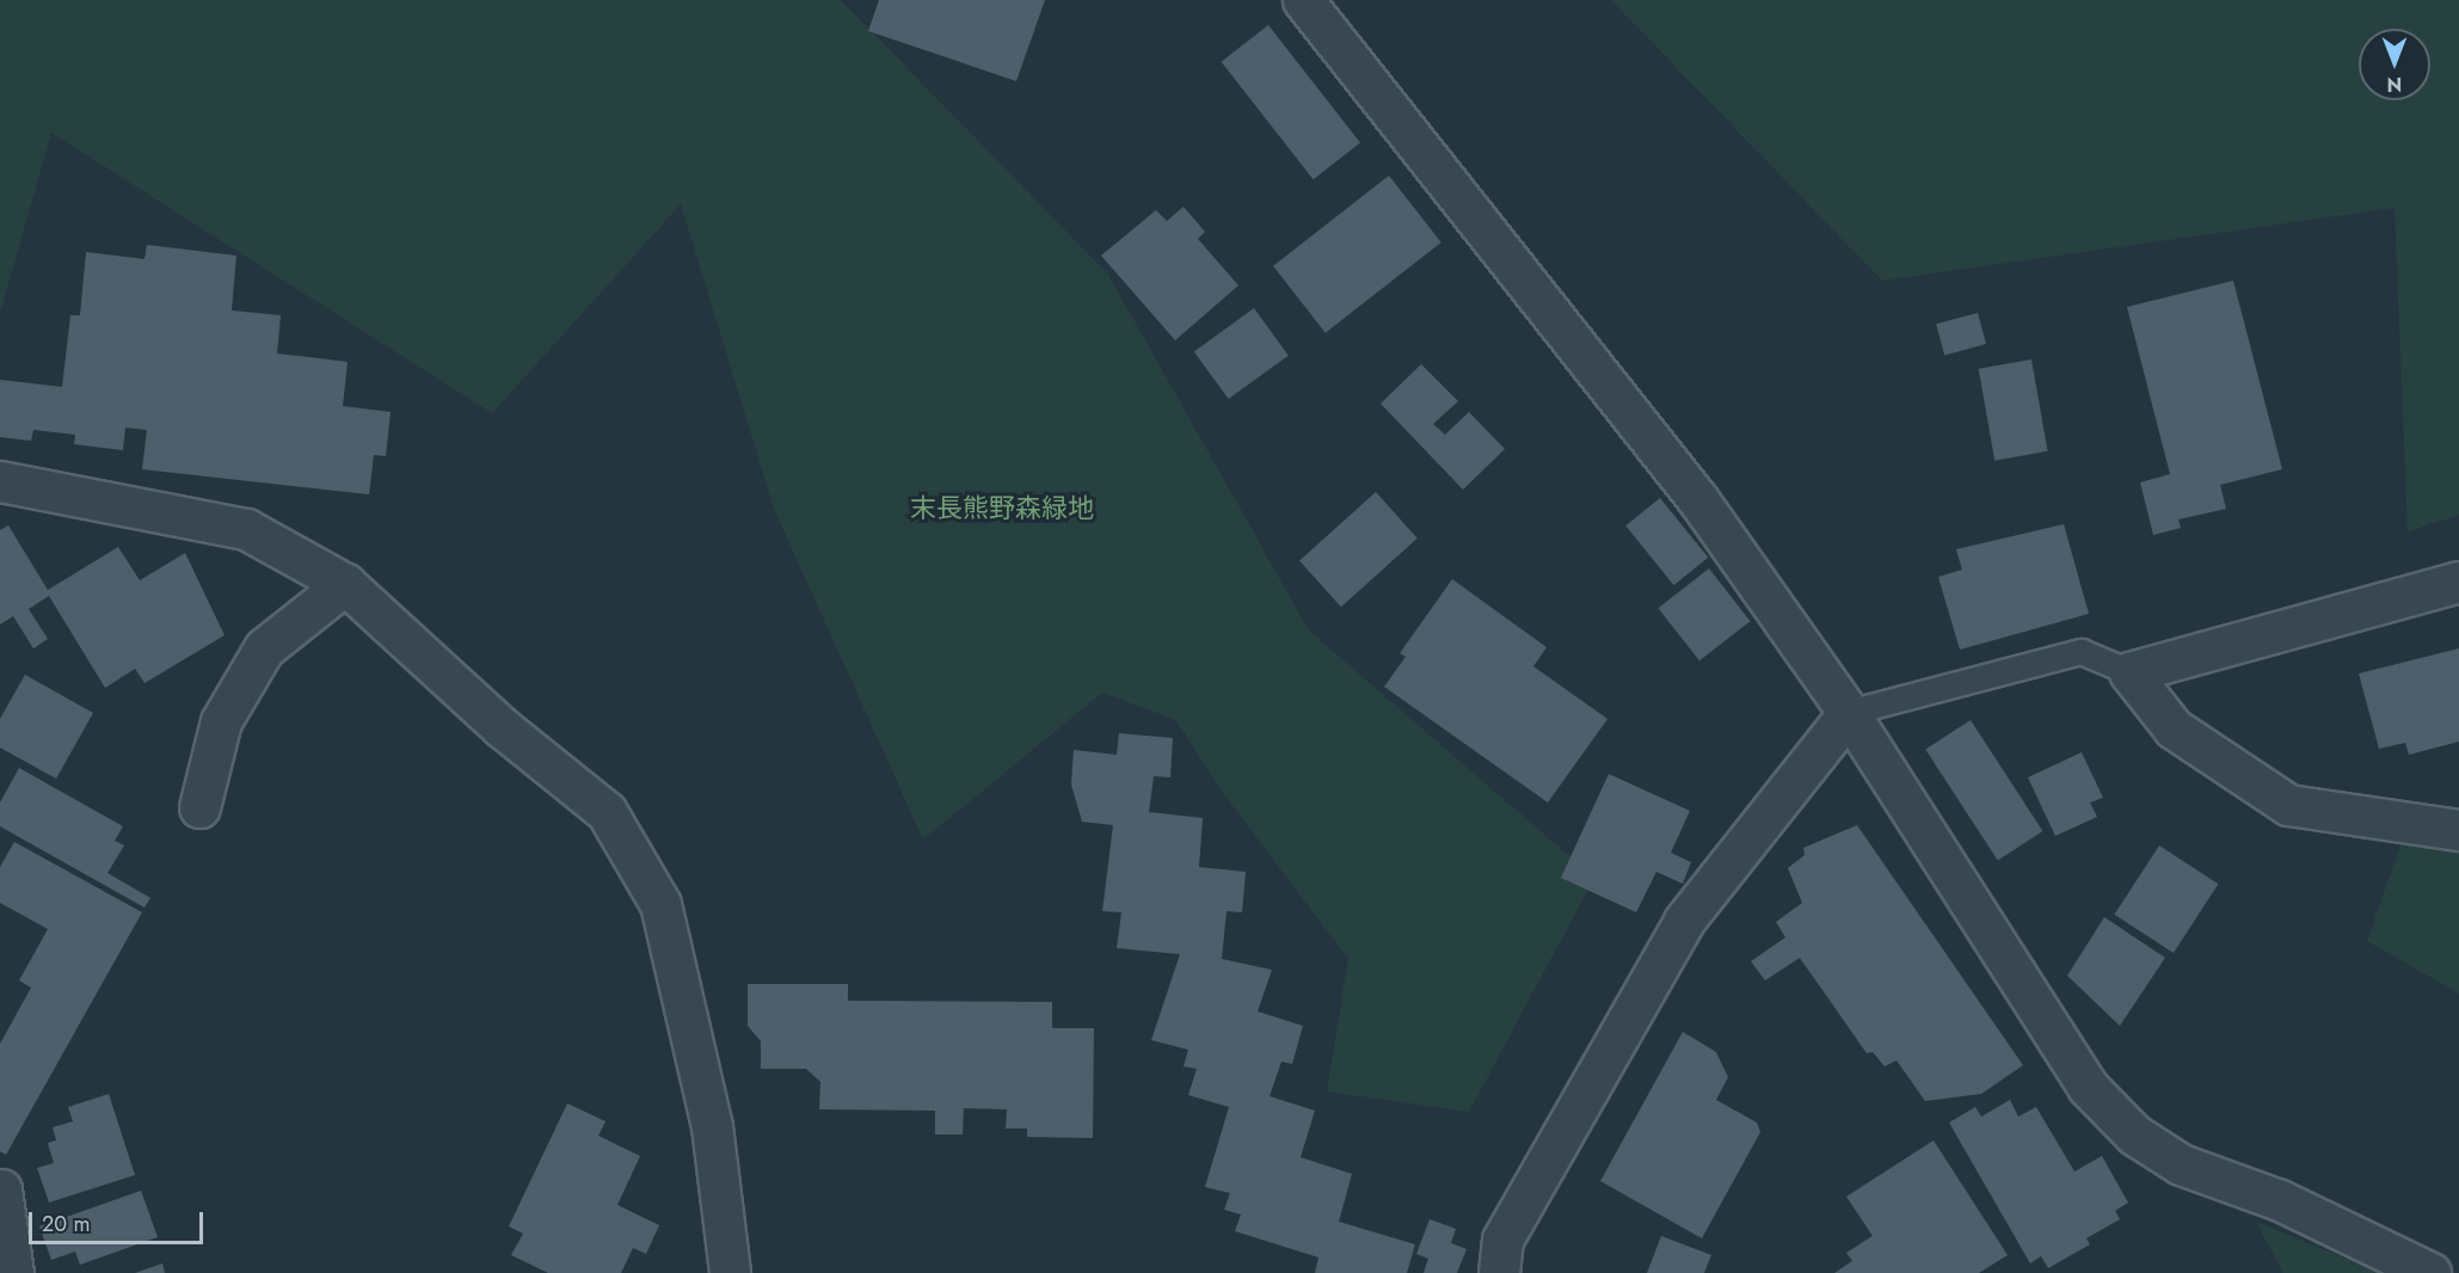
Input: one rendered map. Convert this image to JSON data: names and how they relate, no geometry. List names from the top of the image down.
{
  "parks": ["末長熊野森緑地"],
  "scale_bar": "20 m",
  "north": "bottom"
}
